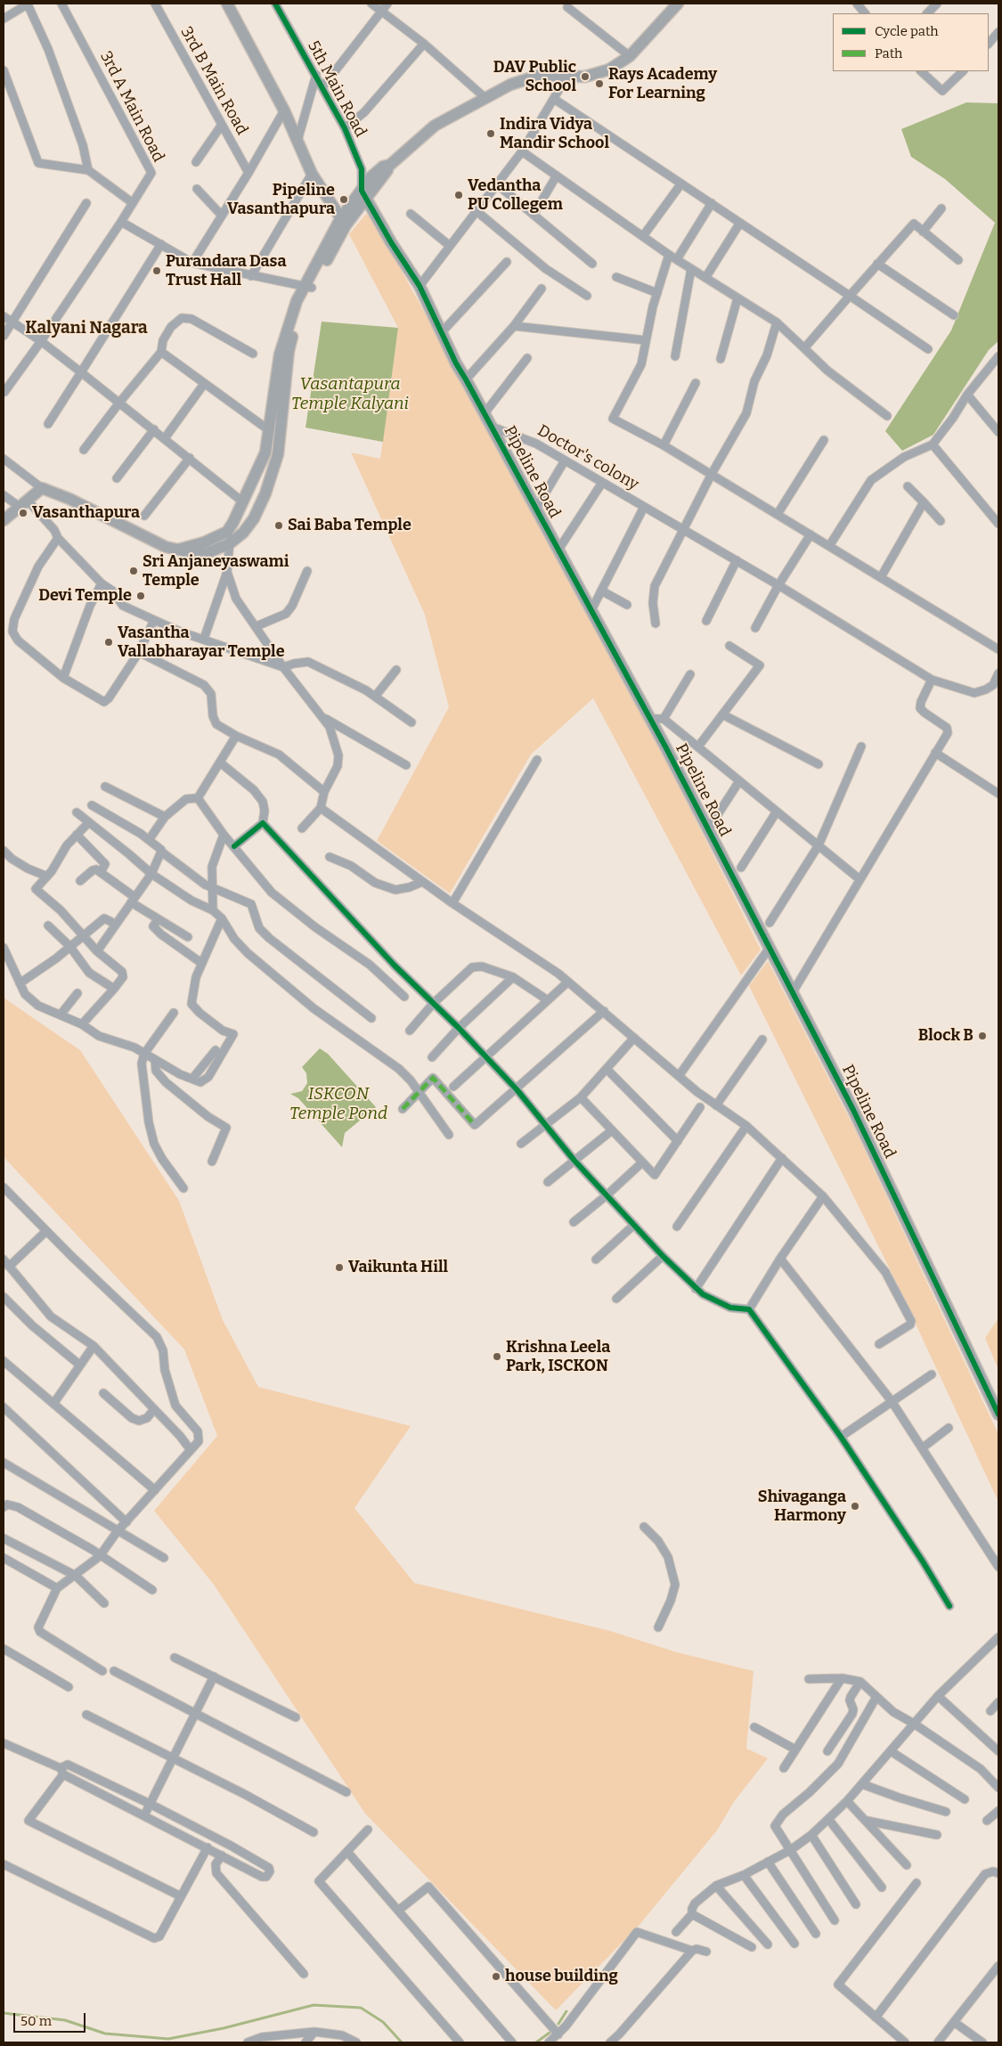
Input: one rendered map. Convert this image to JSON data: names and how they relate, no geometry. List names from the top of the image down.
{
  "streets": {
    "street": [
      "3rd B Main Road",
      "5th Main Road",
      "3rd A Main Road",
      "Doctor's colony",
      "Pipeline Road"
    ]
  },
  "crossings": [
    ["5th Main Road", "Pipeline Road"],
    ["Doctor's colony", "Pipeline Road"]
  ],
  "districts": ["Kalyani Nagara"],
  "water": ["Vasantapura Temple Kalyani", "ISKCON Temple Pond"],
  "places": [
    "DAV Public School",
    "Rays Academy For Learning",
    "Indira Vidya Mandir School",
    "Vedantha PU Collegem",
    "Pipeline Vasanthapura",
    "Purandara Dasa Trust Hall",
    "Vasanthapura",
    "Sai Baba Temple",
    "Sri Anjaneyaswami Temple",
    "Devi Temple",
    "Vasantha Vallabharayar Temple",
    "Block B",
    "Vaikunta Hill",
    "Krishna Leela Park, ISCKON",
    "Shivaganga Harmony",
    "house building"
  ],
  "legend": ["Cycle path", "Path"],
  "scale_bar": "50 m"
}
